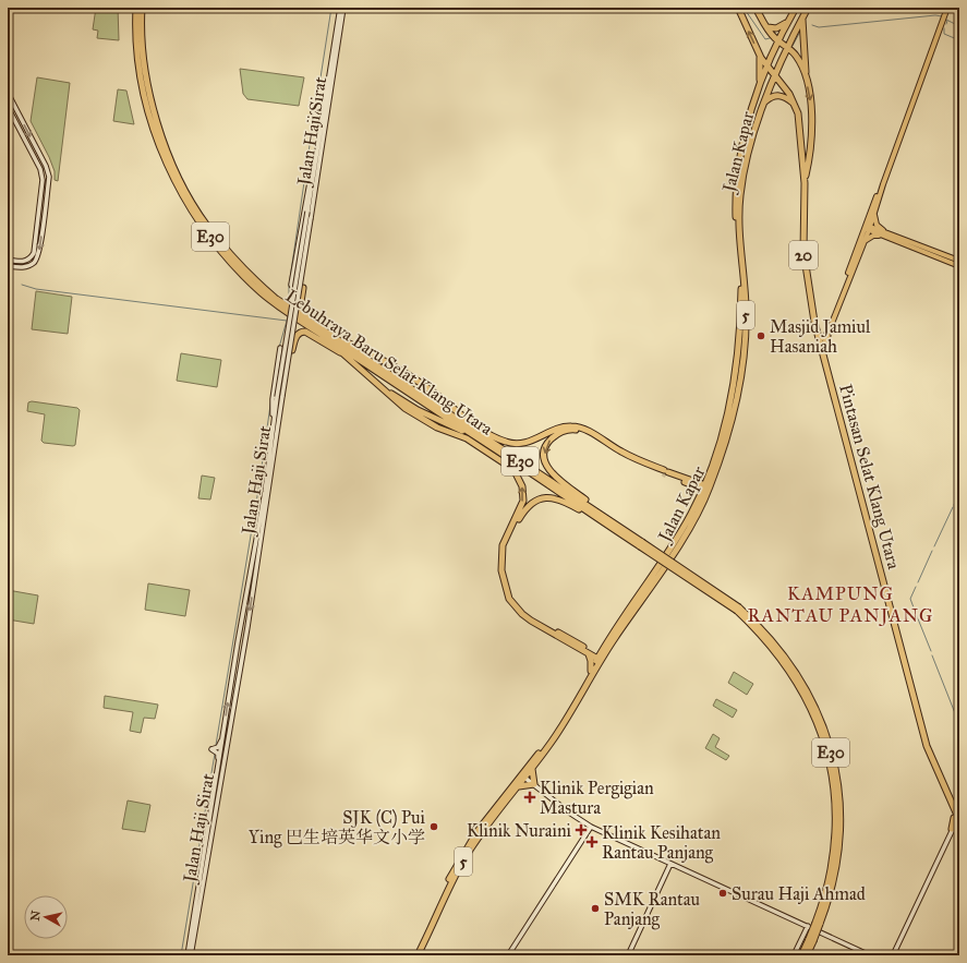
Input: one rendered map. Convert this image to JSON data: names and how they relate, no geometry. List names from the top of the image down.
{
  "streets": {
    "highway": [
      "Jalan Kapar",
      "E30",
      "20",
      "5",
      "Lebuhraya Baru Selat Klang Utara",
      "Pintasan Selat Klang Utara"
    ],
    "main road": ["Jalan Haji Sirat"]
  },
  "crossings": [
    ["Jalan Kapar", "Pintasan Selat Klang Utara"]
  ],
  "districts": ["KAMPUNG RANTAU PANJANG"],
  "places": {
    "other": [
      "Masjid Jamiul Hasaniah",
      "SJK (C) Pui Ying 巴生培英华文小学",
      "Surau Haji Ahmad",
      "SMK Rantau Panjang"
    ],
    "health": ["Klinik Pergigian Mastura", "Klinik Nuraini", "Klinik Kesihatan Rantau Panjang"]
  },
  "north": "left"
}
